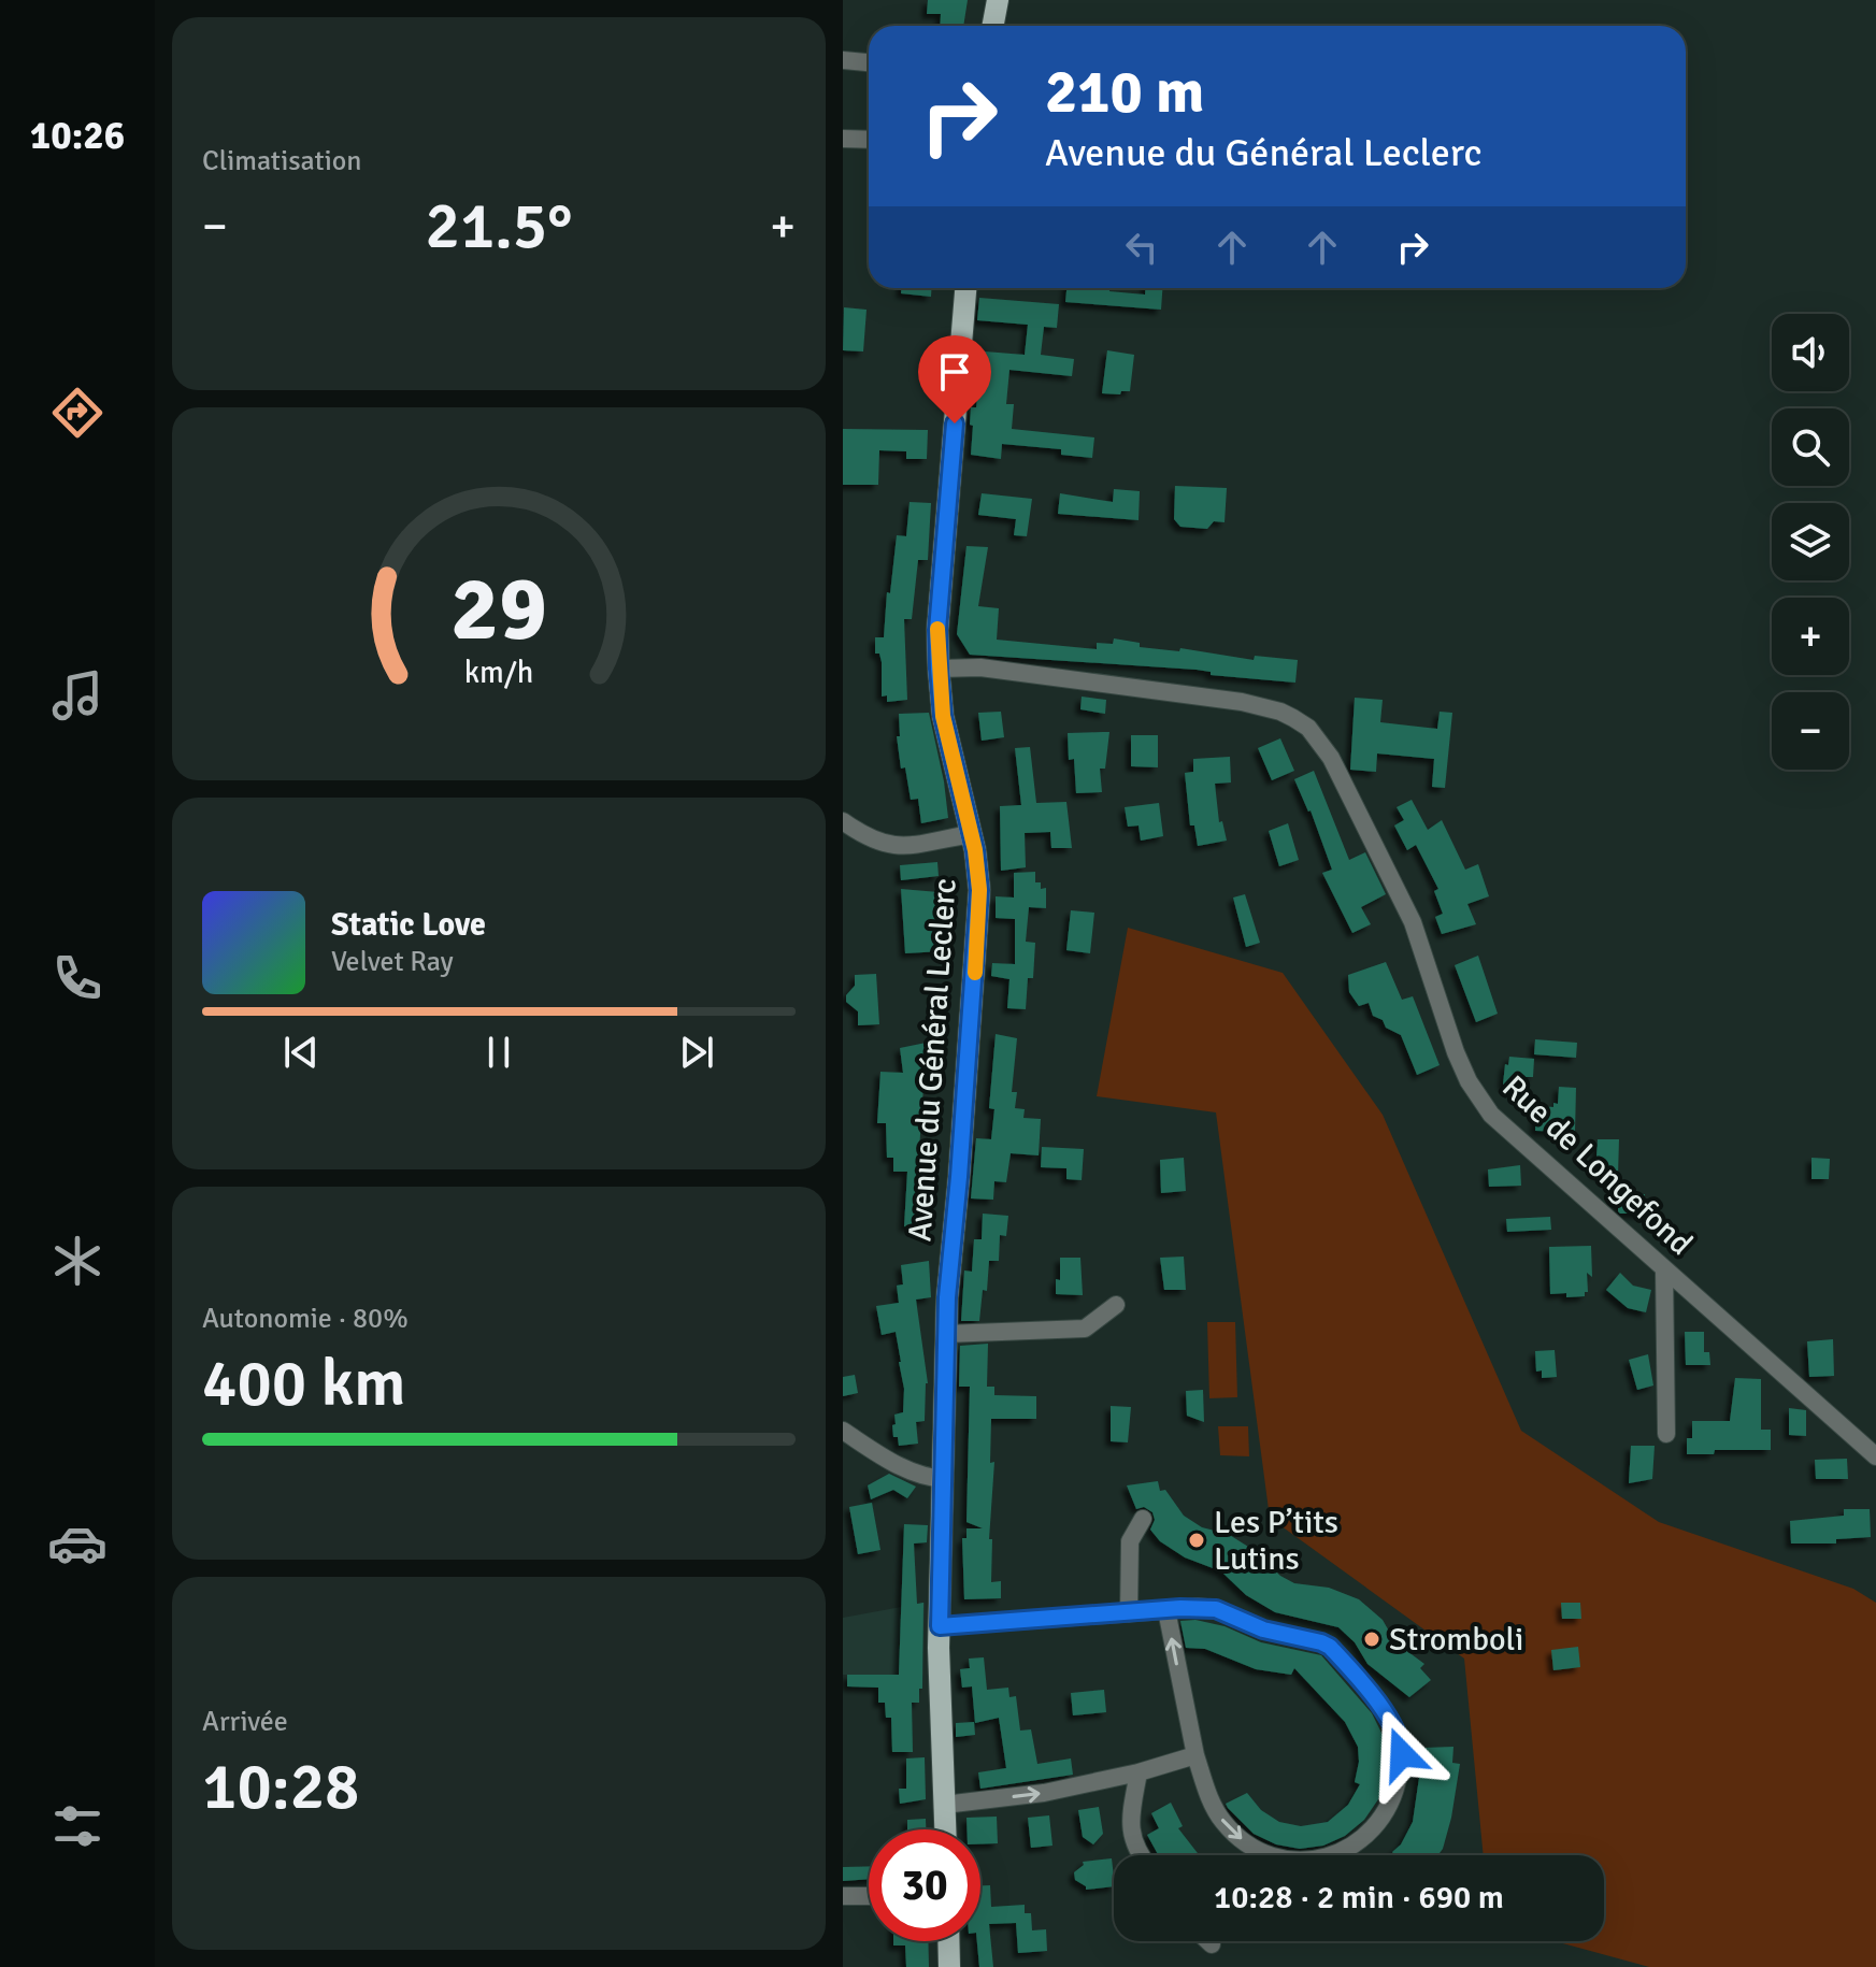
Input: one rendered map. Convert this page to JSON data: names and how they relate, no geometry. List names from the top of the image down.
{
  "streets": {
    "main road": ["Avenue du Général Leclerc"],
    "street": ["Rue de Longefond"]
  },
  "crossings": [
    ["Avenue du Général Leclerc", "Rue de Longefond"]
  ],
  "places": ["Les P’tits Lutins", "Stromboli"],
  "page": {
    "tabs": "10:26",
    "tile": [
      "Climatisation",
      ["Autonomie · 80%", "400 km"],
      ["Arrivée", "10:28"]
    ],
    "turn": ["210 m", "Avenue du Général Leclerc"],
    "heat": ["−", "21.5°", "+"],
    "map_buttons": ["+", "−"],
    "song": ["Static Love", "Velvet Ray"],
    "limit": "30",
    "trip": "10:28 · 2 min · 690 m",
    "gauge": ["29", "km/h"]
  }
}
